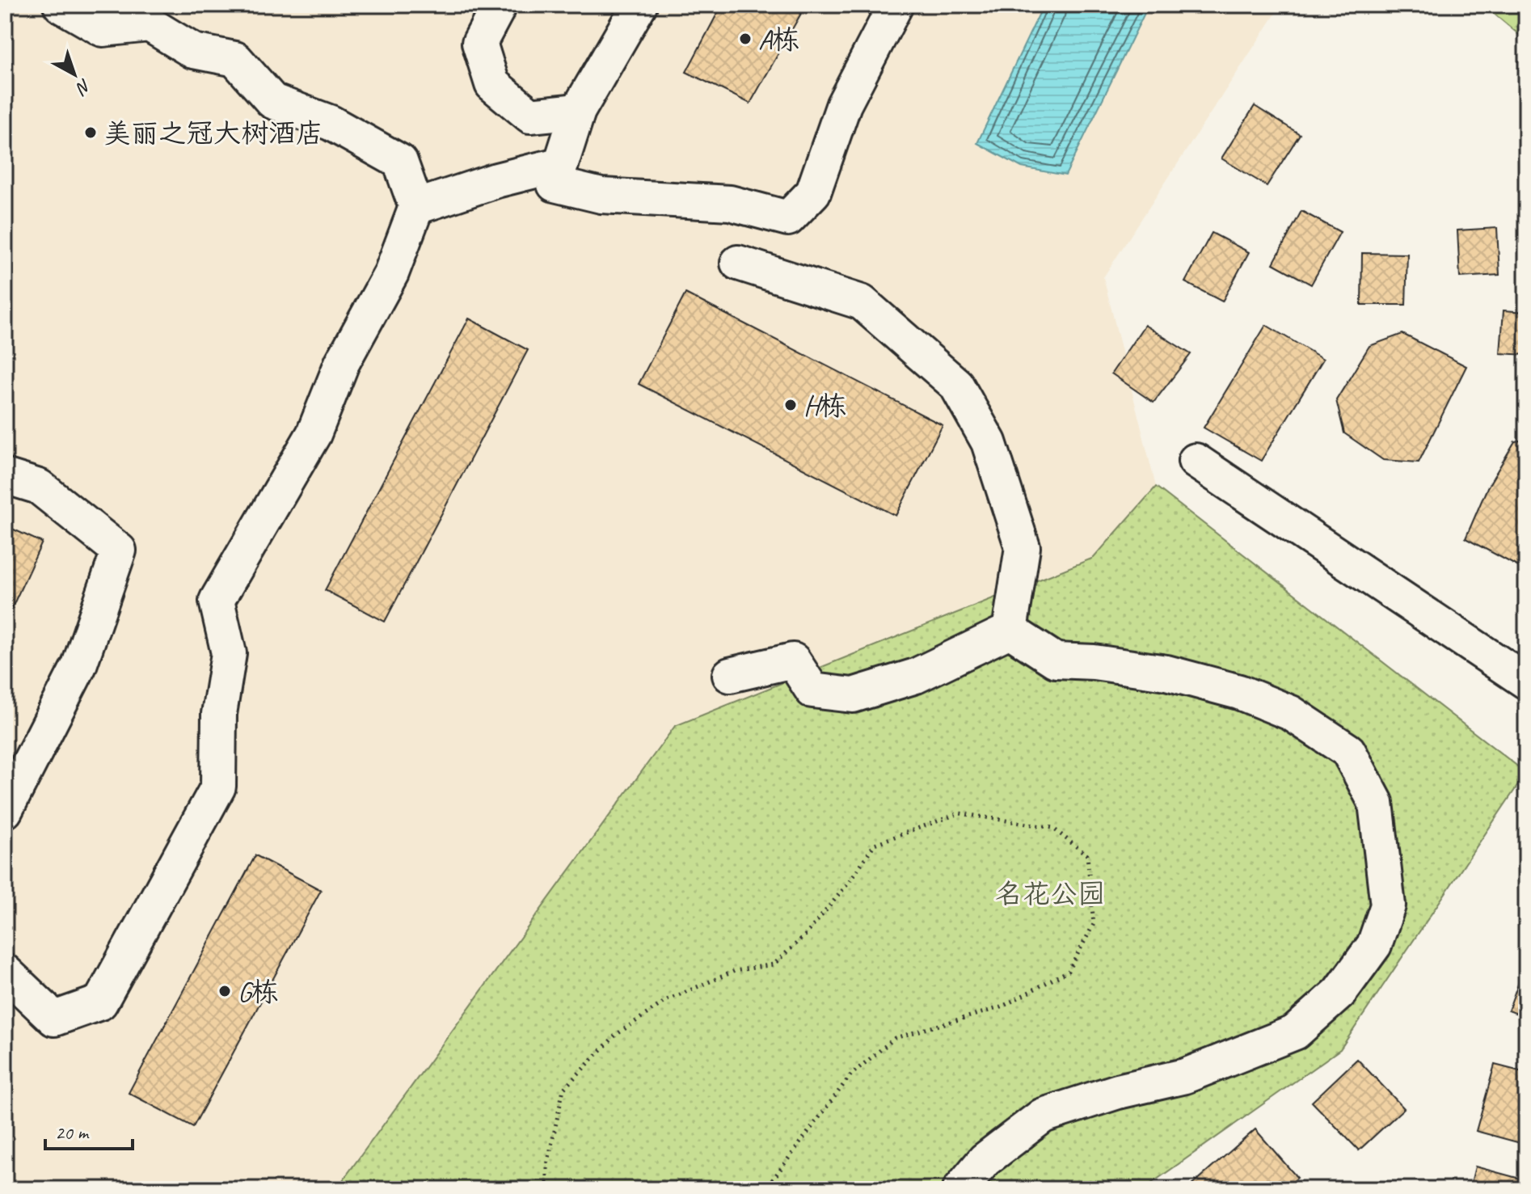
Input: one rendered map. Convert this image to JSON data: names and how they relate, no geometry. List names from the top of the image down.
{
  "parks": ["名花公园"],
  "places": [
    "A栋",
    "美丽之冠大树酒店",
    "H栋",
    "G栋"
  ],
  "scale_bar": "20 m",
  "north": "bottom right"
}
